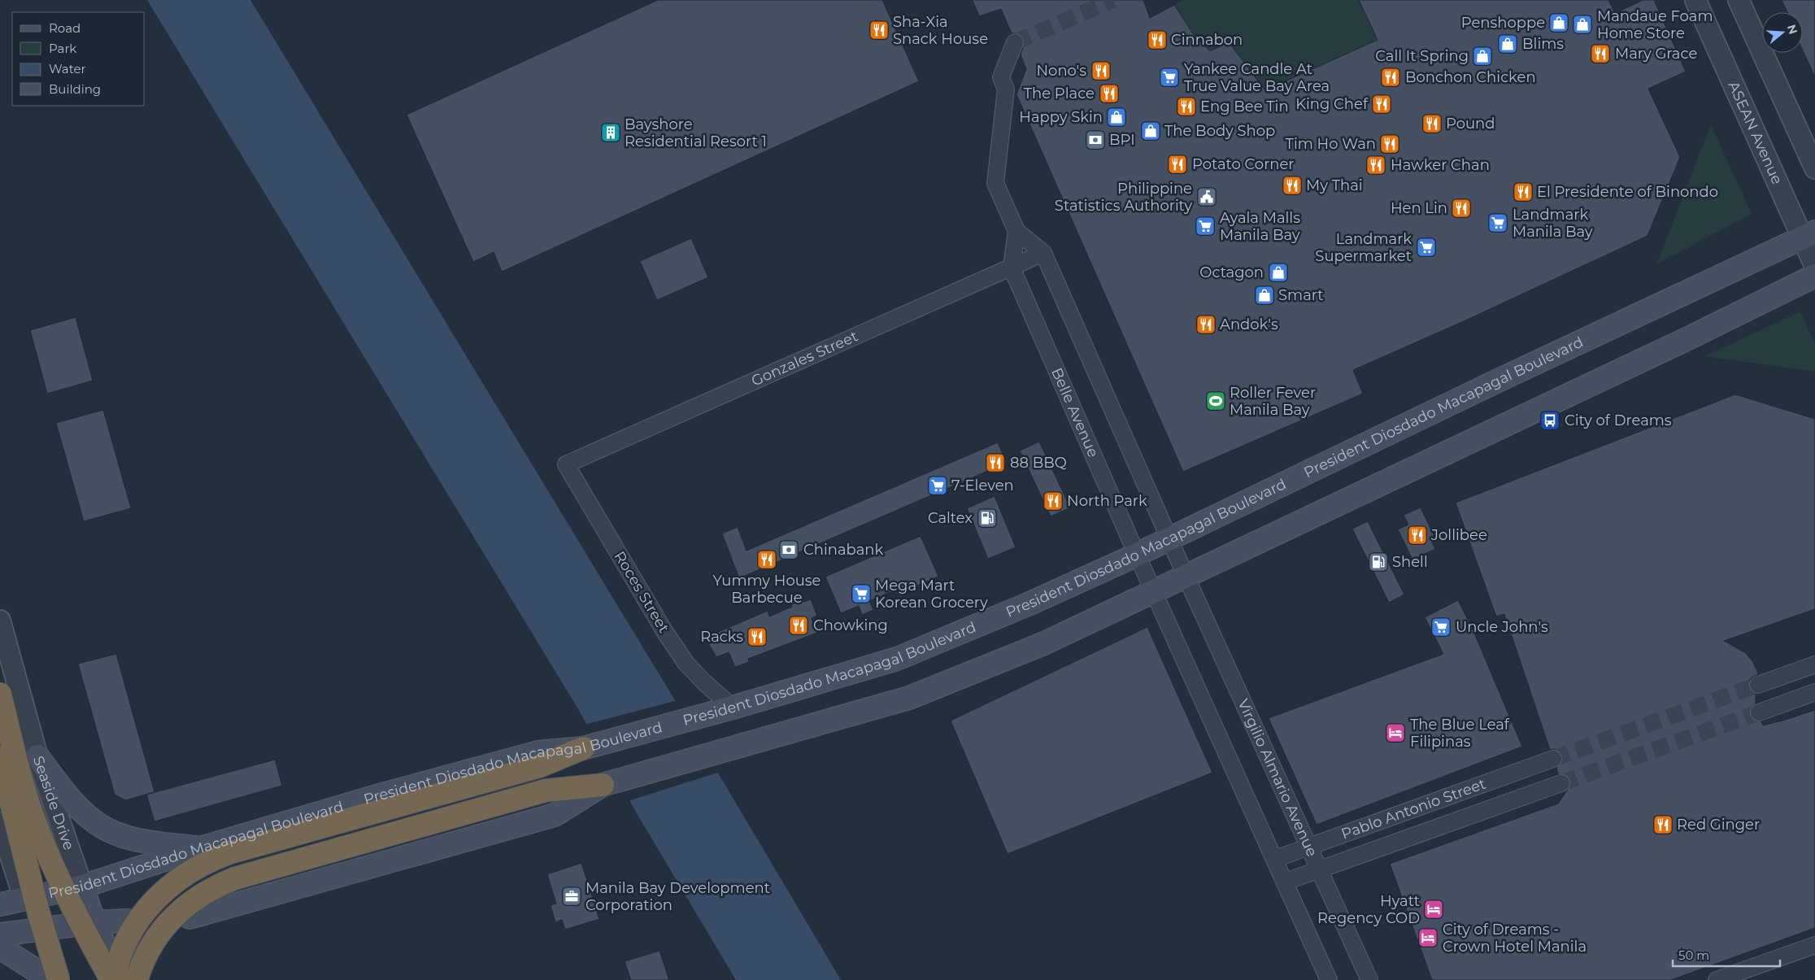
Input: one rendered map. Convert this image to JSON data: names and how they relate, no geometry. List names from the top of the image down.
{
  "streets": {
    "main road": ["President Diosdado Macapagal Boulevard", "Seaside Drive"],
    "street": [
      "ASEAN Avenue",
      "Gonzales Street",
      "Belle Avenue",
      "Roces Street",
      "Virgilio Almario Avenue",
      "Pablo Antonio Street"
    ]
  },
  "crossings": [
    ["ASEAN Avenue", "President Diosdado Macapagal Boulevard"],
    ["Gonzales Street", "Belle Avenue"],
    ["Gonzales Street", "Roces Street"],
    ["President Diosdado Macapagal Boulevard", "Belle Avenue"],
    ["President Diosdado Macapagal Boulevard", "Roces Street"],
    ["President Diosdado Macapagal Boulevard", "Seaside Drive"],
    ["Virgilio Almario Avenue", "Pablo Antonio Street"]
  ],
  "places": {
    "shop": [
      "Penshoppe",
      "Mandaue Foam Home Store",
      "Blims",
      "Call It Spring",
      "Happy Skin",
      "The Body Shop",
      "Octagon",
      "Smart"
    ],
    "restaurant": [
      "Sha-Xia Snack House",
      "Cinnabon",
      "Mary Grace",
      "Nono's",
      "Bonchon Chicken",
      "The Place",
      "King Chef",
      "Eng Bee Tin",
      "Pound",
      "Tim Ho Wan",
      "Potato Corner",
      "Hawker Chan",
      "My Thai",
      "El Presidente of Binondo",
      "Hen Lin",
      "Andok's",
      "88 BBQ",
      "North Park",
      "Jollibee",
      "Yummy House Barbecue",
      "Chowking",
      "Racks",
      "Red Ginger"
    ],
    "supermarket": [
      "Yankee Candle At True Value Bay Area",
      "Landmark Manila Bay",
      "Ayala Malls Manila Bay",
      "Landmark Supermarket",
      "7-Eleven",
      "Mega Mart Korean Grocery",
      "Uncle John's"
    ],
    "building": ["Bayshore Residential Resort 1"],
    "bank": ["BPI", "Chinabank"],
    "public building": ["Philippine Statistics Authority"],
    "sports": ["Roller Fever Manila Bay"],
    "bus stop": ["City of Dreams"],
    "fuel station": ["Caltex", "Shell"],
    "hotel": ["The Blue Leaf Filipinas", "Hyatt Regency COD", "City of Dreams - Crown Hotel Manila"],
    "office": ["Manila Bay Development Corporation"]
  },
  "legend": [
    "Road",
    "Park",
    "Water",
    "Building"
  ],
  "scale_bar": "50 m",
  "north": "right"
}
